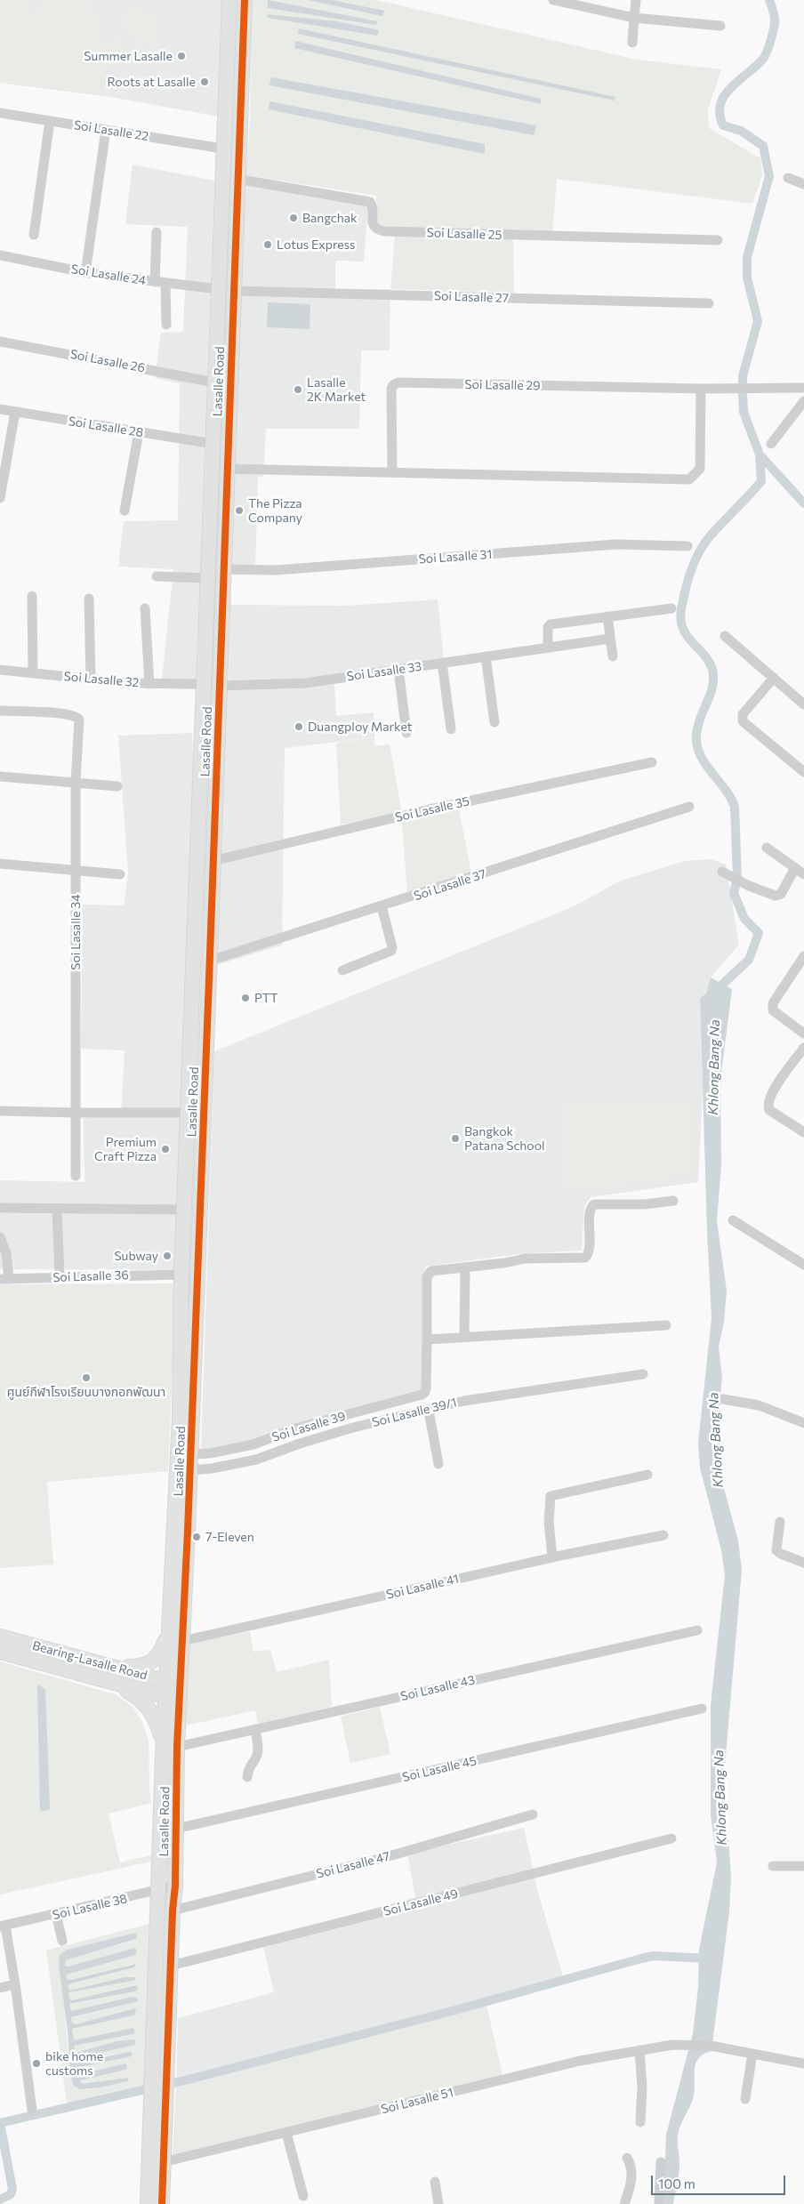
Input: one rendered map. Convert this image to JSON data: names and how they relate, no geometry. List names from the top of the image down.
{
  "streets": {
    "street": [
      "Soi Lasalle 22",
      "Soi Lasalle 25",
      "Soi Lasalle 24",
      "Soi Lasalle 27",
      "Soi Lasalle 26",
      "Lasalle Road",
      "Soi Lasalle 29",
      "Soi Lasalle 28",
      "Soi Lasalle 31",
      "Soi Lasalle 33",
      "Soi Lasalle 32",
      "Soi Lasalle 35",
      "Soi Lasalle 37",
      "Soi Lasalle 34",
      "Soi Lasalle 36",
      "Soi Lasalle 39/1",
      "Soi Lasalle 39",
      "Soi Lasalle 41",
      "Bearing-Lasalle Road",
      "Soi Lasalle 43",
      "Soi Lasalle 45",
      "Soi Lasalle 47",
      "Soi Lasalle 49",
      "Soi Lasalle 38",
      "Soi Lasalle 51"
    ]
  },
  "crossings": [
    ["Soi Lasalle 22", "Lasalle Road"],
    ["Soi Lasalle 25", "Lasalle Road"],
    ["Soi Lasalle 24", "Lasalle Road"],
    ["Soi Lasalle 27", "Lasalle Road"],
    ["Soi Lasalle 26", "Lasalle Road"],
    ["Lasalle Road", "Soi Lasalle 28"],
    ["Lasalle Road", "Soi Lasalle 31"],
    ["Lasalle Road", "Soi Lasalle 33"],
    ["Lasalle Road", "Soi Lasalle 32"],
    ["Lasalle Road", "Soi Lasalle 35"],
    ["Lasalle Road", "Soi Lasalle 37"],
    ["Lasalle Road", "Soi Lasalle 36"],
    ["Lasalle Road", "Soi Lasalle 39/1"],
    ["Lasalle Road", "Soi Lasalle 39"],
    ["Lasalle Road", "Soi Lasalle 41"],
    ["Lasalle Road", "Bearing-Lasalle Road"],
    ["Lasalle Road", "Soi Lasalle 43"],
    ["Lasalle Road", "Soi Lasalle 45"],
    ["Lasalle Road", "Soi Lasalle 47"],
    ["Lasalle Road", "Soi Lasalle 49"],
    ["Lasalle Road", "Soi Lasalle 38"],
    ["Lasalle Road", "Soi Lasalle 51"]
  ],
  "water": ["Khlong Bang Na"],
  "places": [
    "Summer Lasalle",
    "Roots at Lasalle",
    "Bangchak",
    "Lotus Express",
    "Lasalle 2K Market",
    "The Pizza Company",
    "Duangploy Market",
    "PTT",
    "Bangkok Patana School",
    "Premium Craft Pizza",
    "Subway",
    "ศูนย์กีฬาโรงเรียนบางกอกพัฒนา",
    "7-Eleven",
    "bike home customs"
  ],
  "scale_bar": "100 m"
}
